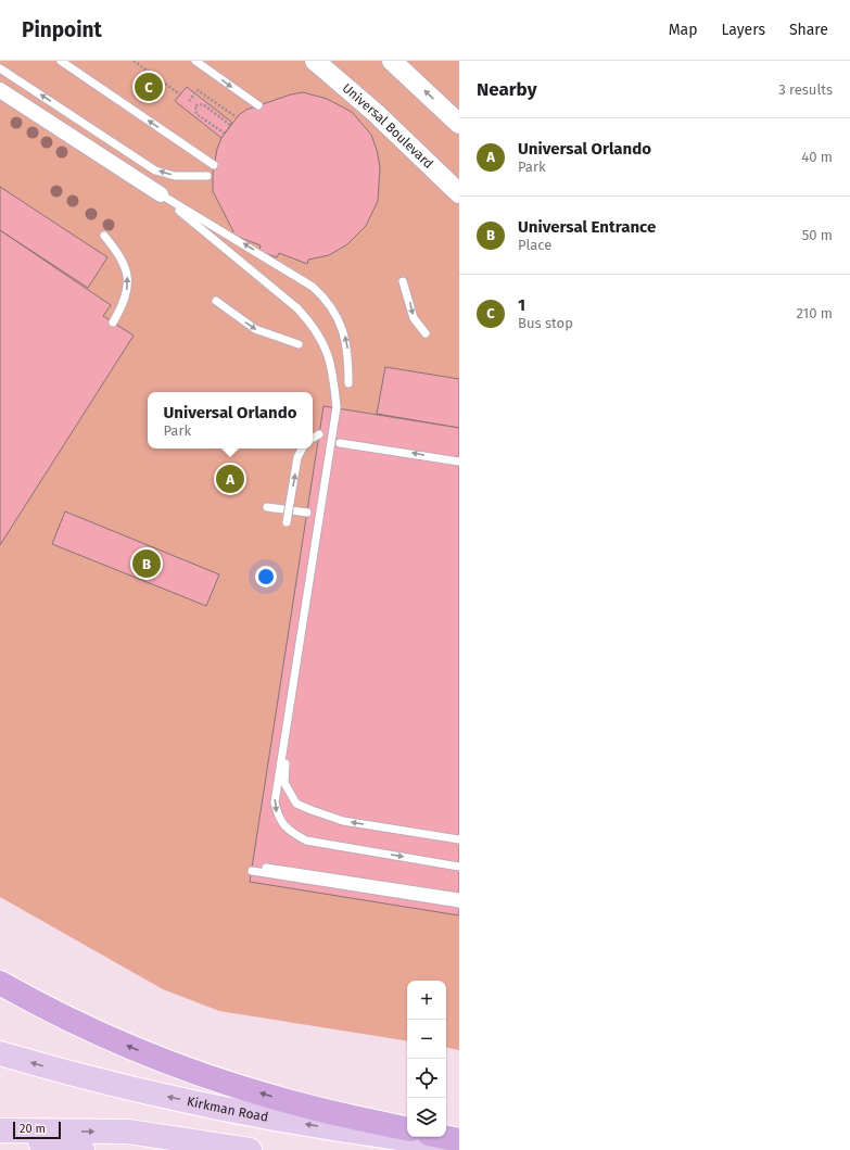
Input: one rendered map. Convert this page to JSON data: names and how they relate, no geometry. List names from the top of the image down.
{
  "streets": {
    "main road": ["Kirkman Road"],
    "street": ["Universal Boulevard"]
  },
  "scale_bar": "20 m",
  "page": {
    "header": "Pinpoint",
    "nav": ["Map", "Layers", "Share"],
    "heading": ["Nearby", "3 results"],
    "pins": ["C", "A", "B"],
    "list": [
      {
        "mark": "A",
        "name": "Universal Orlando",
        "note": "Park",
        "value": "40 m"
      },
      {
        "mark": "B",
        "name": "Universal Entrance",
        "note": "Place",
        "value": "50 m"
      },
      {
        "mark": "C",
        "name": "1",
        "note": "Bus stop",
        "value": "210 m"
      }
    ],
    "popup": ["Universal Orlando", "Park"],
    "map_buttons": ["+", "−"],
    "scale": "20 m"
  }
}
